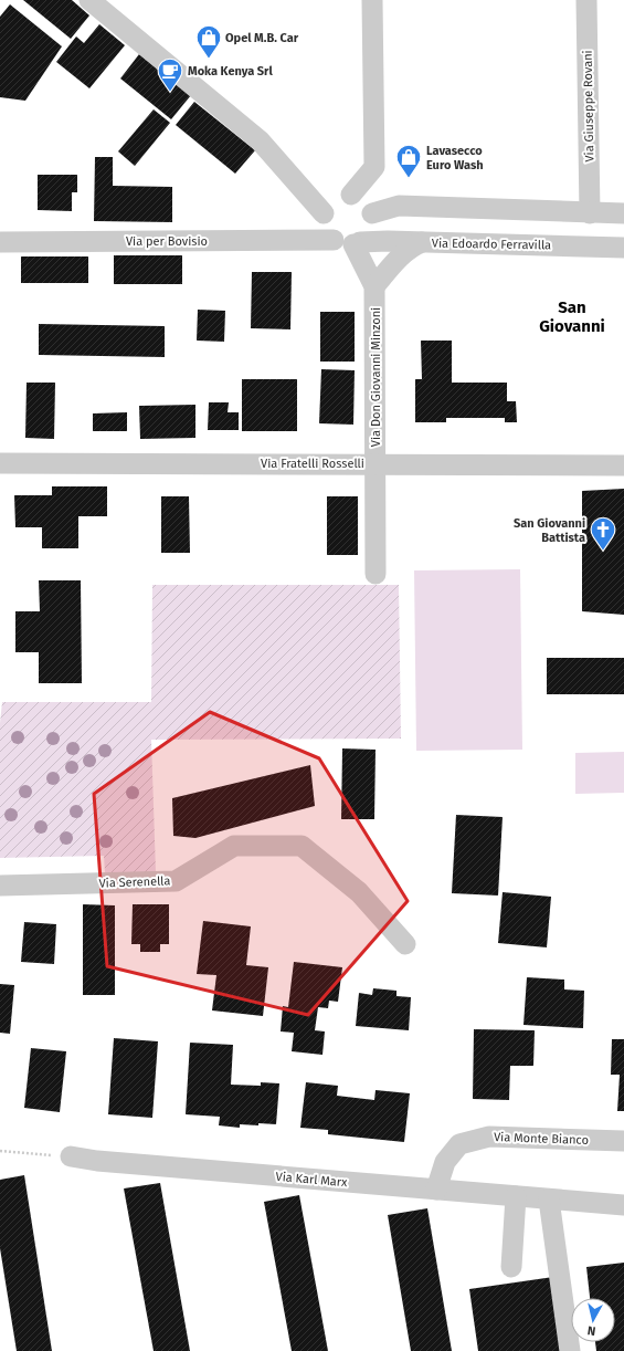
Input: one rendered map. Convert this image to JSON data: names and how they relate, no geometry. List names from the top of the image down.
{
  "streets": {
    "street": [
      "Via Giuseppe Rovani",
      "Via per Bovisio",
      "Via Edoardo Ferravilla",
      "Via Don Giovanni Minzoni",
      "Via Fratelli Rosselli",
      "Via Serenella",
      "Via Monte Bianco",
      "Via Karl Marx"
    ]
  },
  "crossings": [
    ["Via per Bovisio", "Via Edoardo Ferravilla"],
    ["Via per Bovisio", "Via Don Giovanni Minzoni"],
    ["Via Edoardo Ferravilla", "Via Don Giovanni Minzoni"],
    ["Via Don Giovanni Minzoni", "Via Fratelli Rosselli"],
    ["Via Monte Bianco", "Via Karl Marx"]
  ],
  "districts": ["San Giovanni"],
  "places": {
    "shop": ["Opel M.B. Car", "Lavasecco Euro Wash"],
    "cafe": ["Moka Kenya Srl"],
    "church": ["San Giovanni Battista"]
  },
  "north": "bottom"
}
